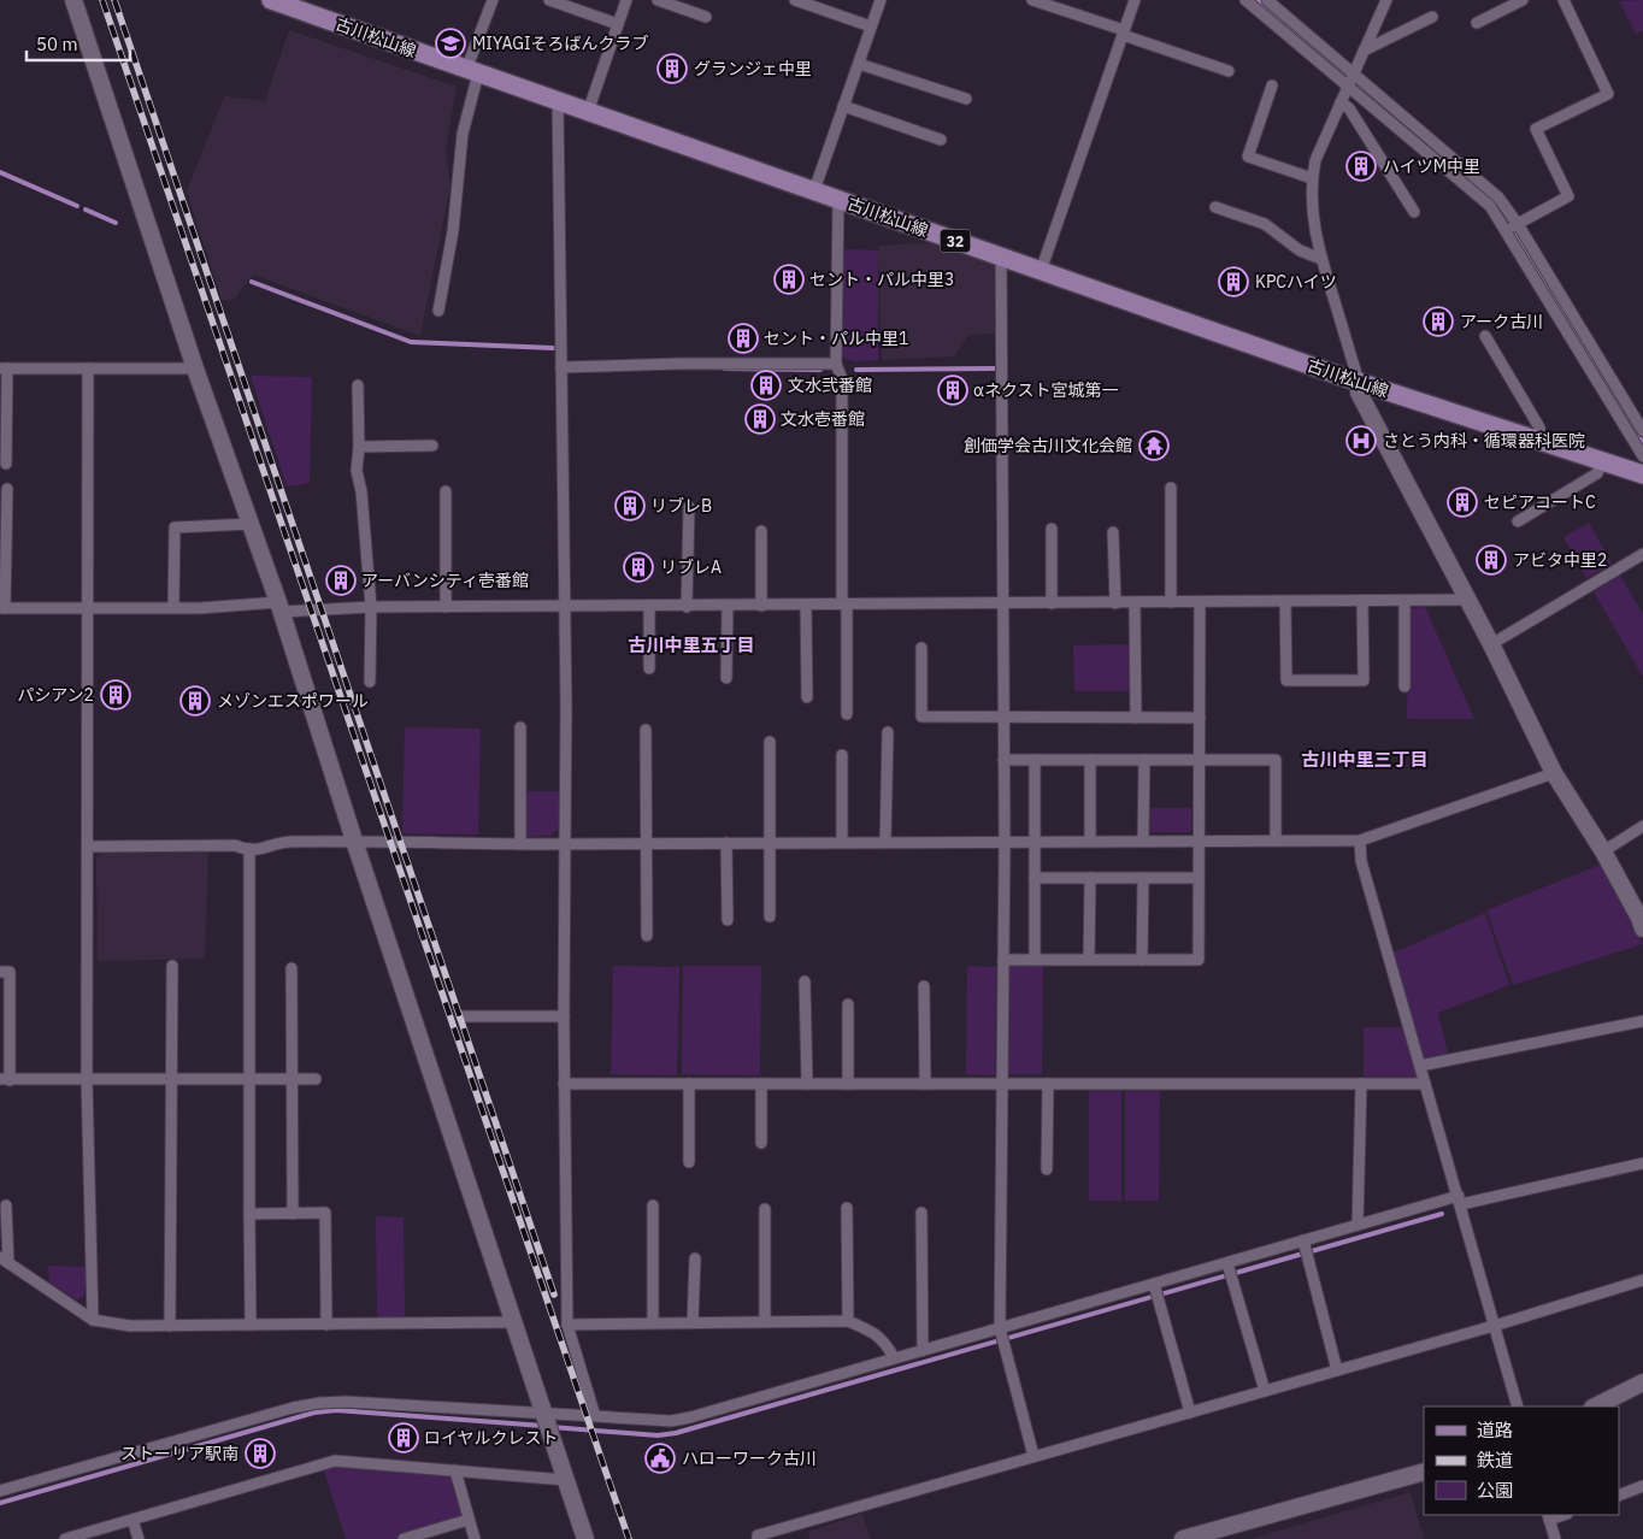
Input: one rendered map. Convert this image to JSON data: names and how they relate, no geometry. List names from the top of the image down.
{
  "streets": {
    "main road": ["古川松山線", "32"]
  },
  "districts": ["古川中里五丁目", "古川中里三丁目"],
  "places": {
    "school or university": ["MIYAGIそろばんクラブ"],
    "building": [
      "グランジェ中里",
      "ハイツM中里",
      "セント・パル中里3",
      "KPCハイツ",
      "アーク古川",
      "セント・パル中里1",
      "文水弐番館",
      "αネクスト宮城第一",
      "文水壱番館",
      "セピアコートC",
      "リブレB",
      "アビタ中里2",
      "リブレA",
      "アーバンシティ壱番館",
      "パシアン2",
      "メゾンエスポワール",
      "ロイヤルクレスト",
      "ストーリア駅南"
    ],
    "hospital": ["さとう内科・循環器科医院"],
    "temple": ["創価学会古川文化会館"],
    "public building": ["ハローワーク古川"]
  },
  "legend": ["道路", "鉄道", "公園"],
  "scale_bar": "50 m"
}
